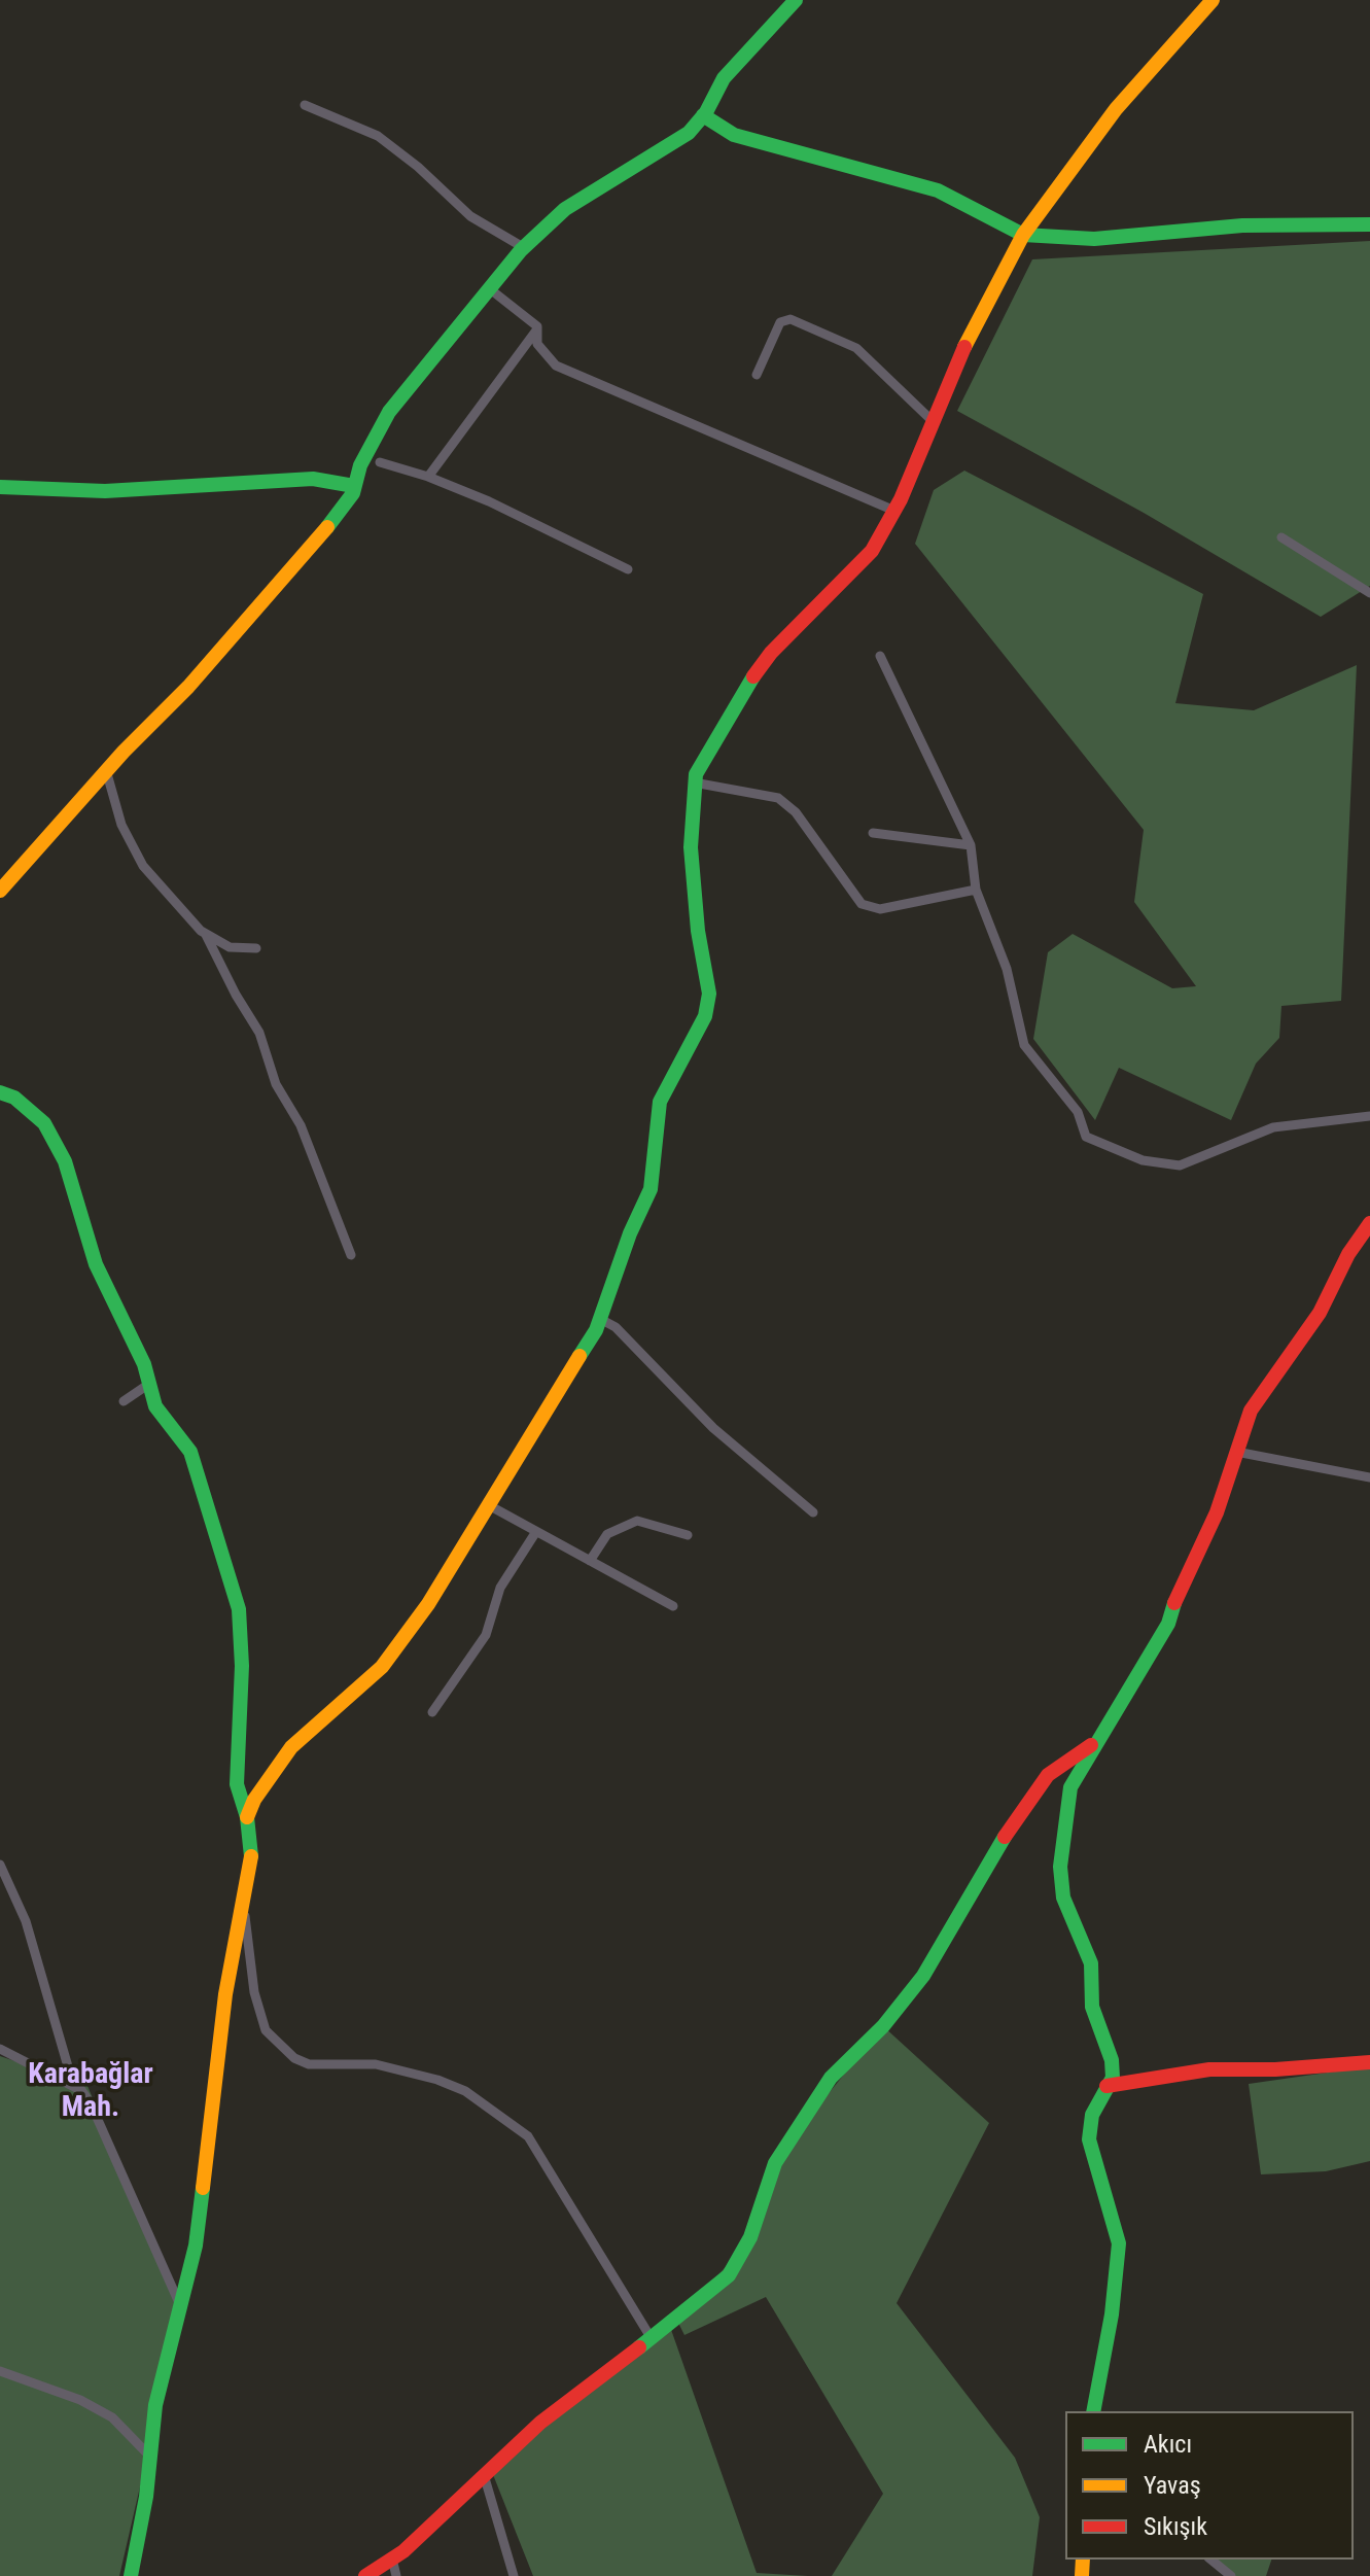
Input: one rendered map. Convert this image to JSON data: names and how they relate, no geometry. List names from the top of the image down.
{
  "districts": ["Karabağlar Mah."],
  "legend": ["Akıcı", "Yavaş", "Sıkışık"]
}
